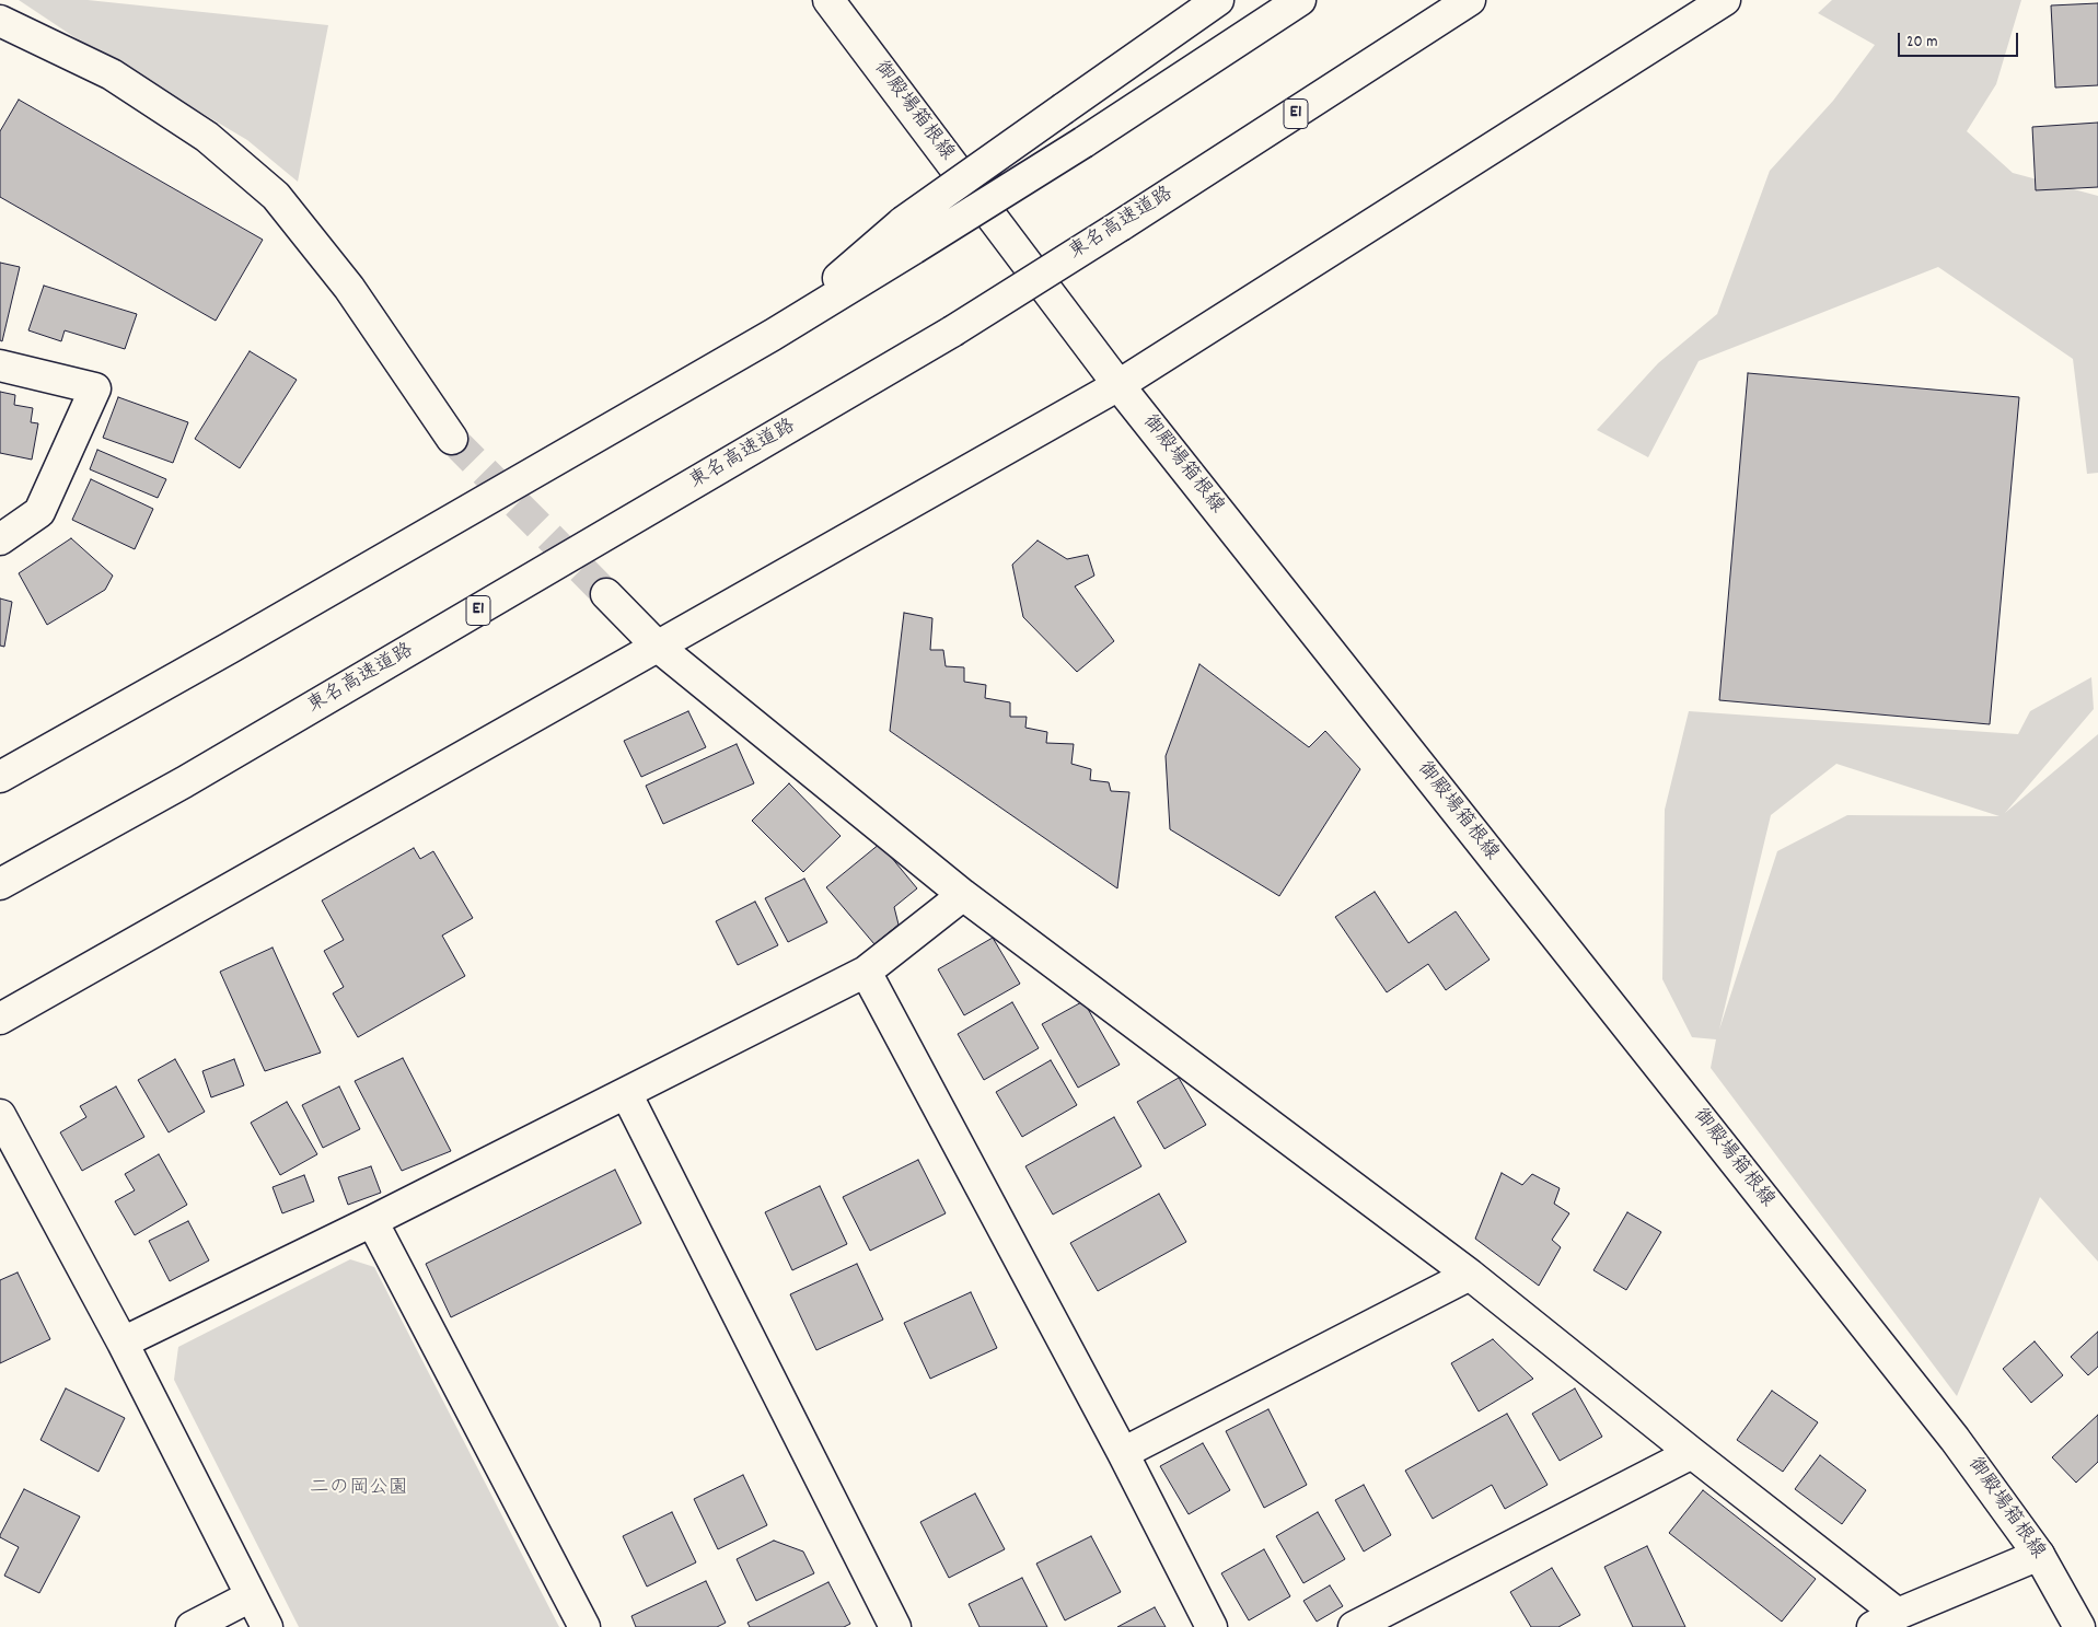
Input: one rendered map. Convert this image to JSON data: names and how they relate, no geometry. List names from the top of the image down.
{
  "streets": {
    "main road": ["御殿場箱根線", "E1", "東名高速道路"]
  },
  "parks": ["二の岡公園"],
  "scale_bar": "20 m"
}
